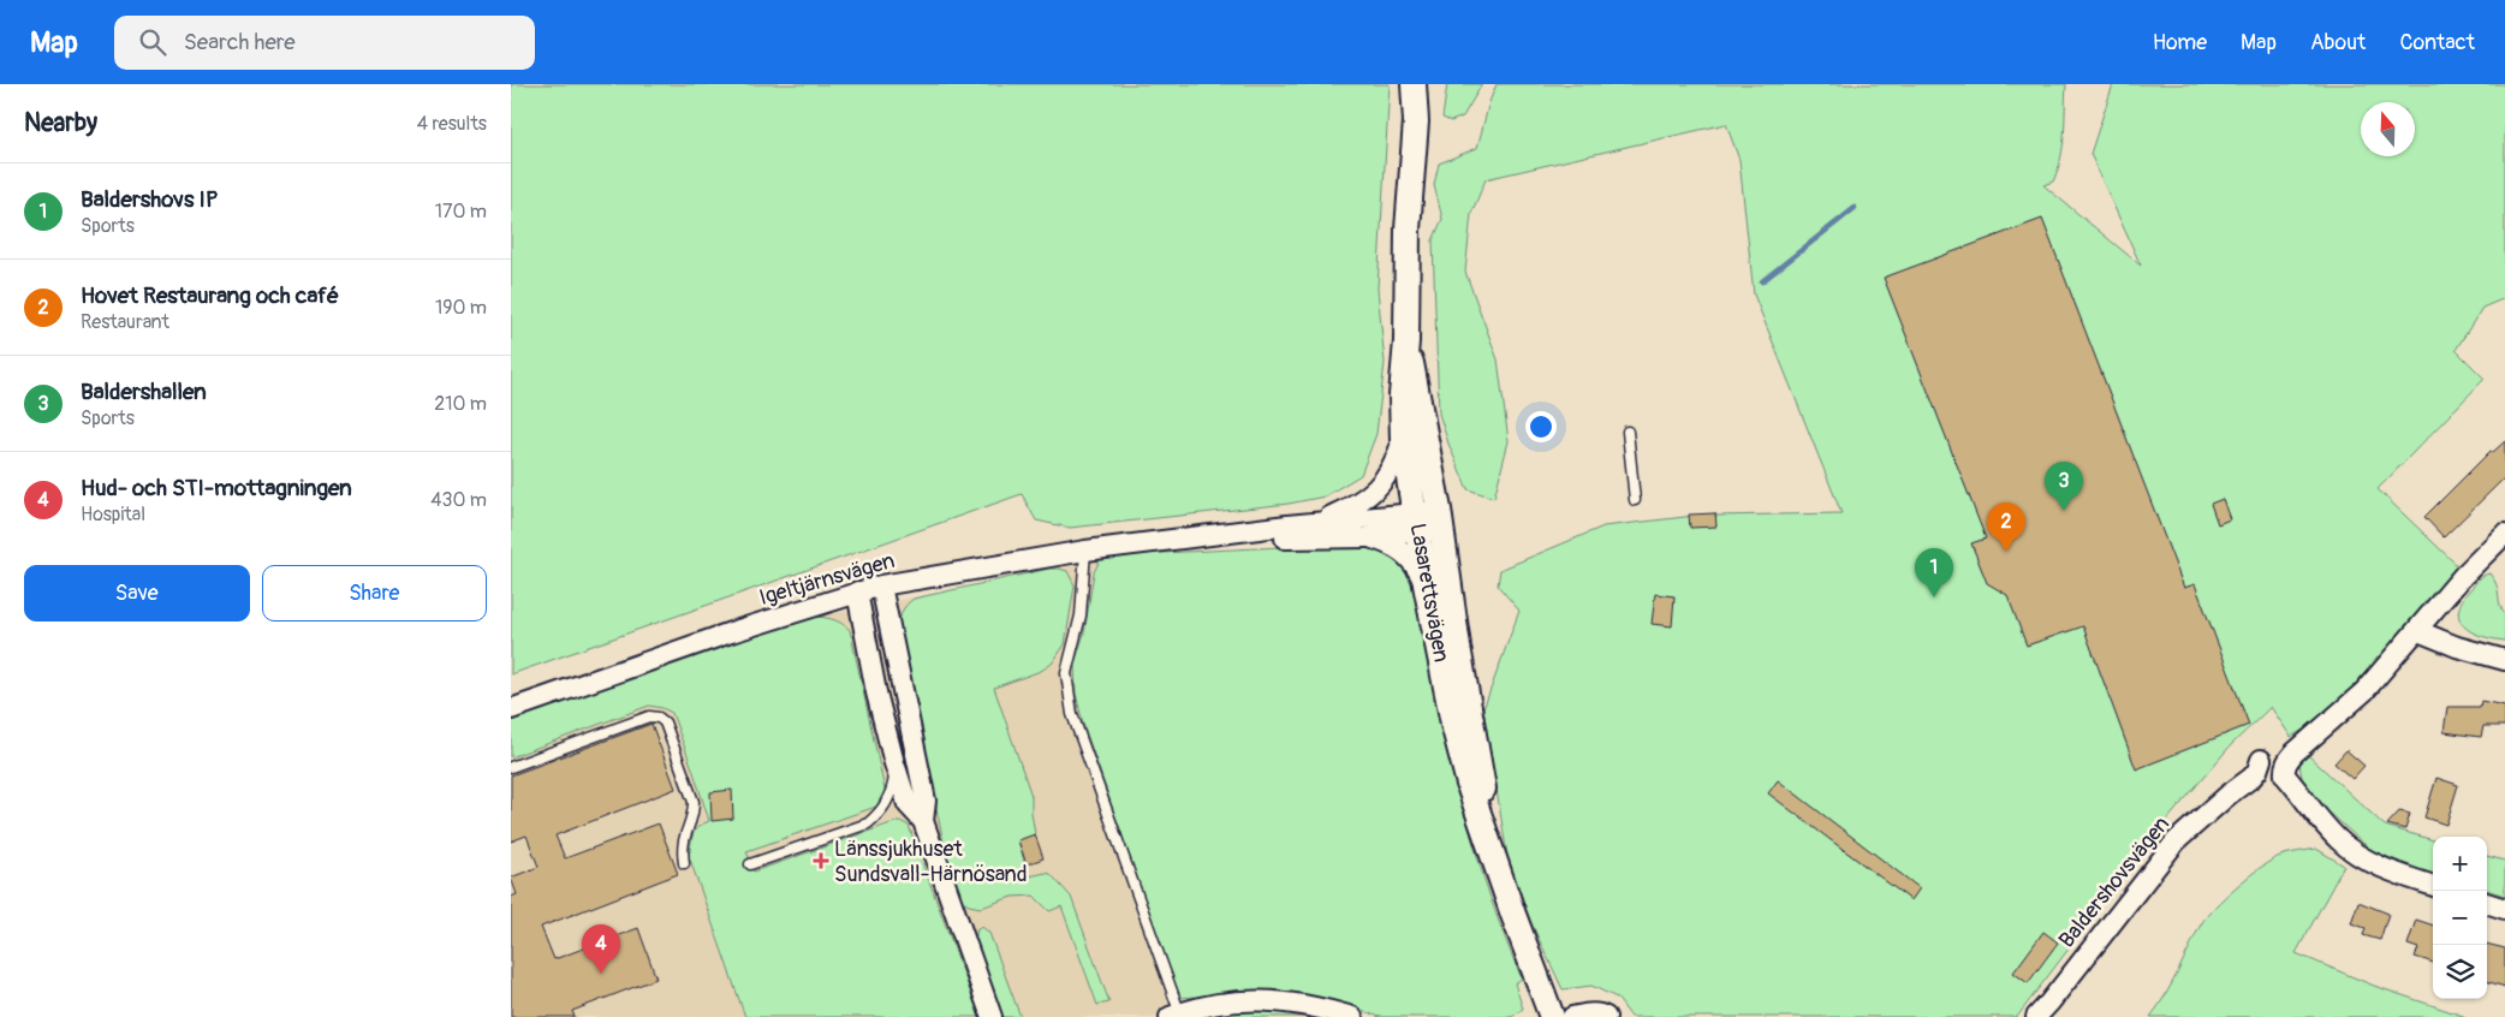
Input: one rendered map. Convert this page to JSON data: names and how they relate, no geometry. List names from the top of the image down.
{
  "streets": {
    "street": ["Igeltjärnsvägen", "Lasarettsvägen", "Baldershovsvägen"]
  },
  "crossings": [
    ["Igeltjärnsvägen", "Lasarettsvägen"]
  ],
  "places": {
    "health": ["Länssjukhuset Sundsvall-Härnösand"]
  },
  "north": "top",
  "page": {
    "header": "Map",
    "search": "Search here",
    "nav": [
      "Home",
      "Map",
      "About",
      "Contact"
    ],
    "heading": ["Nearby", "4 results"],
    "list": [
      {
        "mark": "1",
        "name": "Baldershovs IP",
        "note": "Sports",
        "value": "170 m"
      },
      {
        "mark": "2",
        "name": "Hovet Restaurang och café",
        "note": "Restaurant",
        "value": "190 m"
      },
      {
        "mark": "3",
        "name": "Baldershallen",
        "note": "Sports",
        "value": "210 m"
      },
      {
        "mark": "4",
        "name": "Hud- och STI-mottagningen",
        "note": "Hospital",
        "value": "430 m"
      }
    ],
    "pins": [
      "3",
      "2",
      "1",
      "4"
    ],
    "buttons": ["Save", "Share"],
    "map_buttons": ["+", "−"]
  }
}
